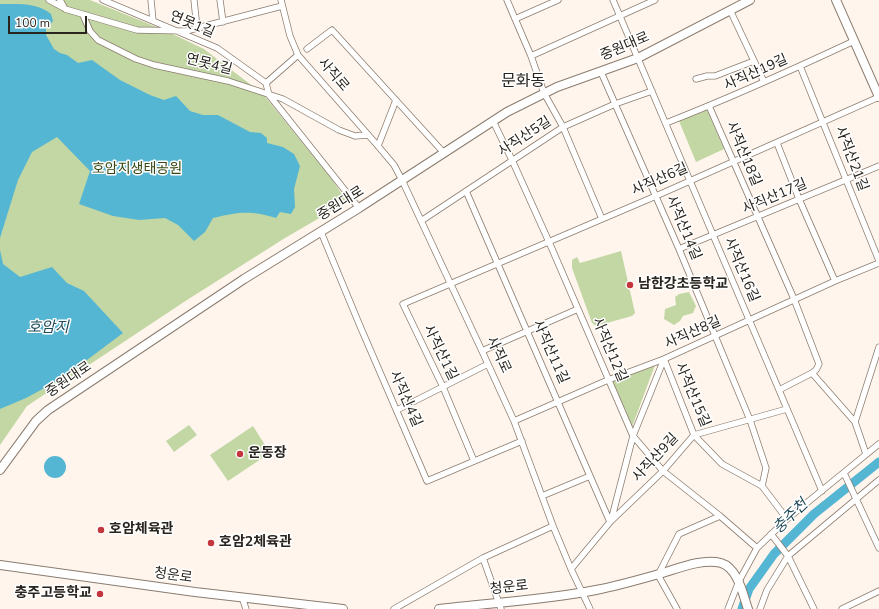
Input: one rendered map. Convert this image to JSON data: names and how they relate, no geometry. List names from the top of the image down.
{
  "streets": {
    "street": [
      "연못1길",
      "중원대로",
      "연못4길",
      "사직산19길",
      "사직로",
      "사직산5길",
      "사직산18길",
      "사직산21길",
      "사직산6길",
      "사직산17길",
      "사직산14길",
      "사직산16길",
      "사직산8길",
      "사직산12길",
      "사직산11길",
      "사직산1길",
      "사직산15길",
      "사직산4길",
      "사직산9길",
      "청운로"
    ]
  },
  "crossings": [
    ["중원대로", "사직로"],
    ["중원대로", "사직산14길"],
    ["중원대로", "사직산16길"],
    ["중원대로", "사직산12길"],
    ["중원대로", "사직산4길"],
    ["연못4길", "사직로"],
    ["사직산19길", "사직산18길"],
    ["사직산19길", "사직산21길"],
    ["사직산19길", "사직산16길"],
    ["사직로", "사직산5길"],
    ["사직로", "사직산6길"],
    ["사직로", "사직산8길"],
    ["사직로", "사직산1길"],
    ["사직로", "사직산4길"],
    ["사직로", "사직산9길"],
    ["사직로", "청운로"],
    ["사직산5길", "사직산14길"],
    ["사직산5길", "사직산16길"],
    ["사직산5길", "사직산12길"],
    ["사직산5길", "사직산11길"],
    ["사직산18길", "사직산6길"],
    ["사직산18길", "사직산17길"],
    ["사직산18길", "사직산8길"],
    ["사직산21길", "사직산6길"],
    ["사직산21길", "사직산17길"],
    ["사직산21길", "사직산8길"],
    ["사직산6길", "사직산14길"],
    ["사직산6길", "사직산16길"],
    ["사직산6길", "사직산12길"],
    ["사직산6길", "사직산11길"],
    ["사직산6길", "사직산1길"],
    ["사직산17길", "사직산14길"],
    ["사직산17길", "사직산16길"],
    ["사직산14길", "사직산8길"],
    ["사직산14길", "사직산15길"],
    ["사직산14길", "사직산9길"],
    ["사직산16길", "사직산8길"],
    ["사직산16길", "사직산9길"],
    ["사직산8길", "사직산12길"],
    ["사직산8길", "사직산11길"],
    ["사직산8길", "사직산15길"],
    ["사직산12길", "사직산9길"],
    ["사직산11길", "사직산9길"],
    ["사직산1길", "사직산4길"],
    ["사직산15길", "사직산9길"]
  ],
  "districts": ["문화동"],
  "water": ["호암지", "충주천"],
  "parks": ["호암지생태공원"],
  "places": [
    "남한강초등학교",
    "운동장",
    "호암체육관",
    "호암2체육관",
    "충주고등학교"
  ],
  "scale_bar": "100 m"
}
